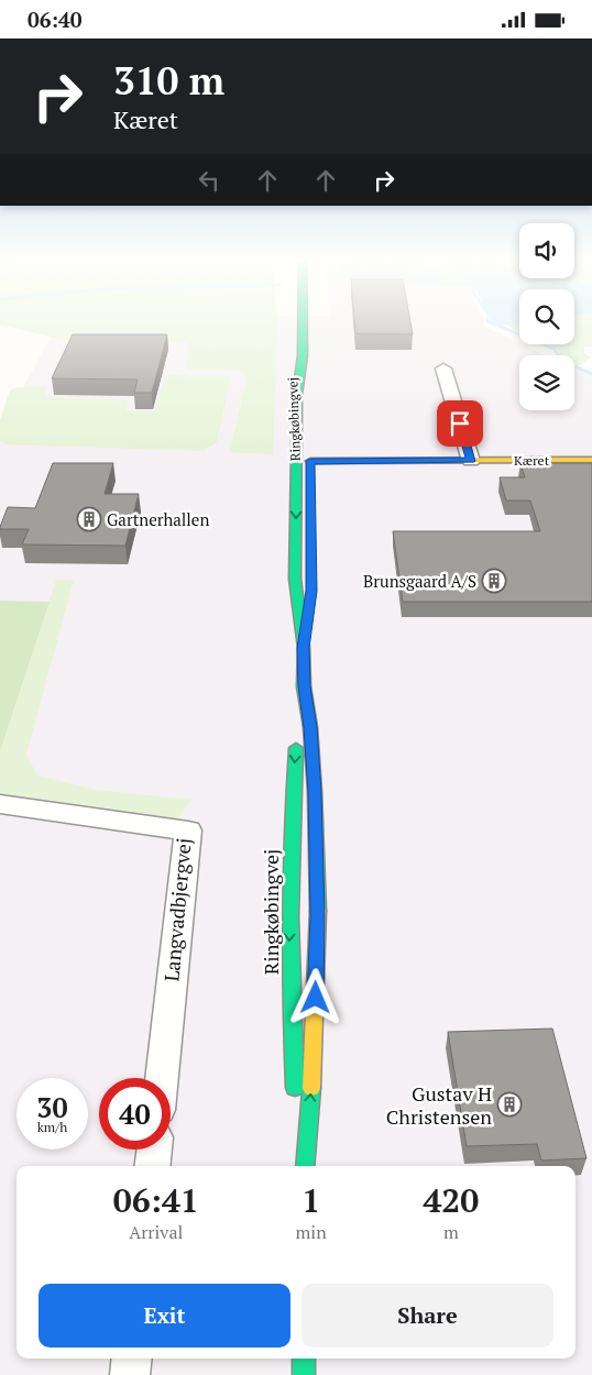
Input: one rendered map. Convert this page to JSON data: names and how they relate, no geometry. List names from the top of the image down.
{
  "streets": {
    "street": ["Ringkøbingvej", "Kæret", "Langvadbjergvej"]
  },
  "places": {
    "building": ["Gartnerhallen", "Brunsgaard A/S", "Gustav H Christensen"]
  },
  "page": {
    "status": "06:40",
    "turn": ["310 m", "Kæret"],
    "speed": "30 km/h",
    "limit": "40",
    "eta": [
      "06:41",
      "Arrival",
      "1",
      "min",
      "420",
      "m"
    ],
    "buttons": ["Exit", "Share"]
  }
}
